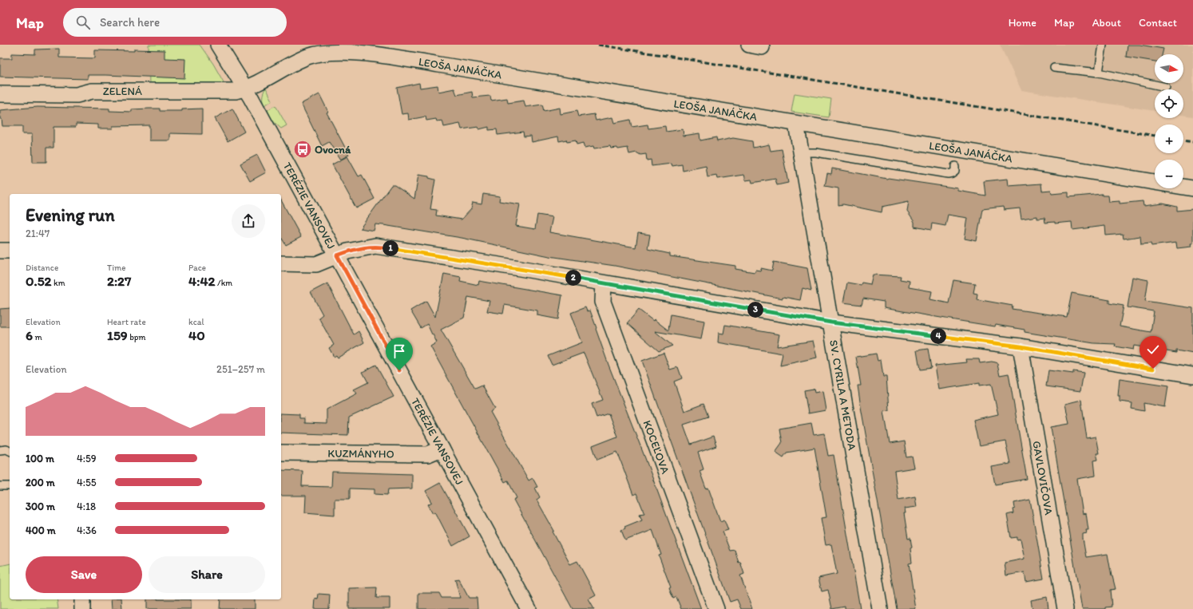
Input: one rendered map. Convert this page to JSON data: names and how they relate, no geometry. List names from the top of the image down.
{
  "streets": {
    "street": [
      "LEOŠA JANÁČKA",
      "ZELENÁ",
      "TERÉZIE VANSOVEJ",
      "SV. CYRILA A METODA",
      "KOCEĽOVA",
      "KUZMÁNYHO",
      "GAVLOVIČOVA"
    ]
  },
  "crossings": [
    ["LEOŠA JANÁČKA", "ZELENÁ"],
    ["LEOŠA JANÁČKA", "TERÉZIE VANSOVEJ"],
    ["LEOŠA JANÁČKA", "SV. CYRILA A METODA"],
    ["ZELENÁ", "TERÉZIE VANSOVEJ"],
    ["TERÉZIE VANSOVEJ", "KUZMÁNYHO"]
  ],
  "places": {
    "bus stop": ["Ovocná"]
  },
  "north": "right",
  "page": {
    "header": "Map",
    "search": "Search here",
    "nav": [
      "Home",
      "Map",
      "About",
      "Contact"
    ],
    "map_buttons": ["+", "−"],
    "heading": ["Evening run", "21:47"],
    "pins": [
      "1",
      "2",
      "3",
      "4"
    ],
    "stats": [
      ["Distance", "0.52 km"],
      ["Time", "2:27"],
      ["Pace", "4:42 /km"],
      ["Elevation", "6 m"],
      ["Heart rate", "159 bpm"],
      ["kcal", "40"]
    ],
    "chart": ["Elevation", "251–257 m"],
    "list": [
      {
        "name": "100 m",
        "note": "4:59"
      },
      {
        "name": "200 m",
        "note": "4:55"
      },
      {
        "name": "300 m",
        "note": "4:18"
      },
      {
        "name": "400 m",
        "note": "4:36"
      }
    ],
    "buttons": ["Save", "Share"]
  }
}
